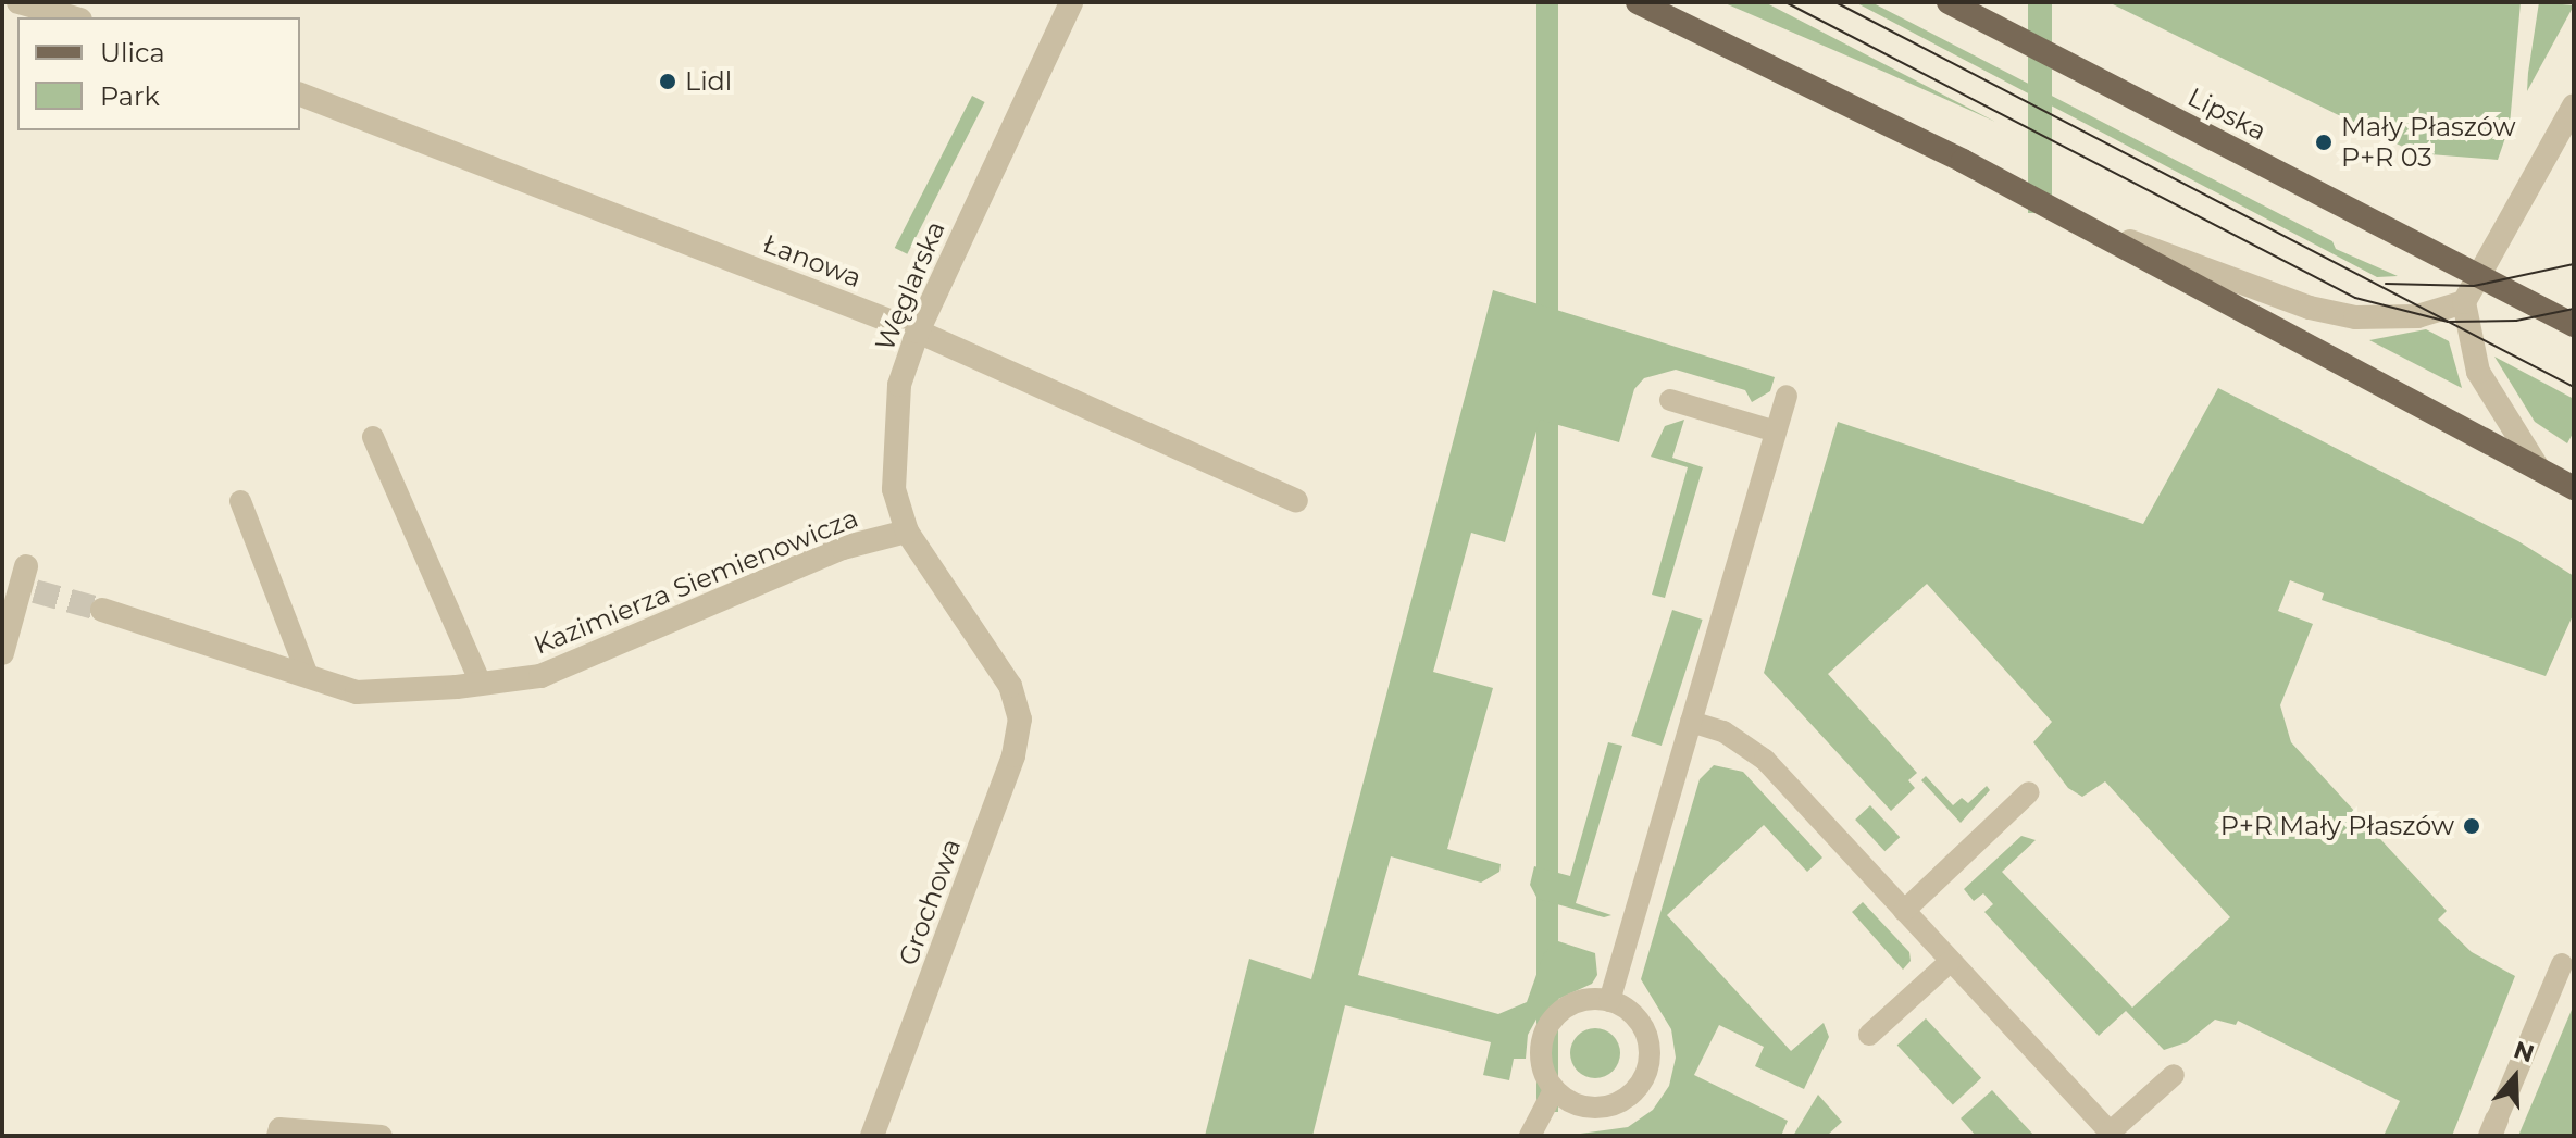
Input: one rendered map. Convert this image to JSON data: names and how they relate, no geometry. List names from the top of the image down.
{
  "streets": {
    "main road": ["Lipska"],
    "street": [
      "Łanowa",
      "Węglarska",
      "Kazimierza Siemienowicza",
      "Grochowa"
    ]
  },
  "crossings": [
    ["Łanowa", "Węglarska"],
    ["Węglarska", "Kazimierza Siemienowicza"],
    ["Węglarska", "Grochowa"]
  ],
  "places": ["Lidl", "Mały Płaszów P+R 03", "P+R Mały Płaszów"],
  "legend": ["Ulica", "Park"],
  "north": "top"
}
